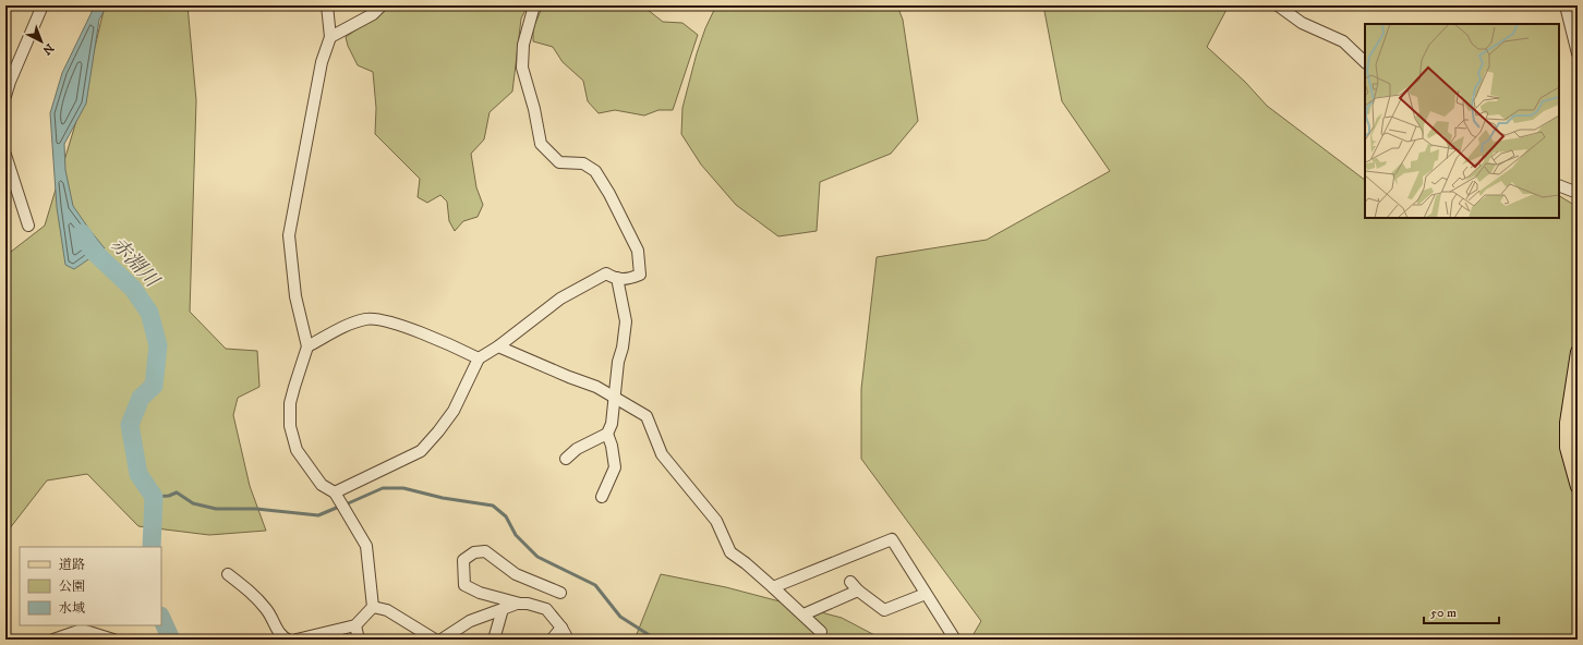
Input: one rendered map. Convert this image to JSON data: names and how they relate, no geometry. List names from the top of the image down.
{
  "water": ["赤淵川"],
  "legend": ["道路", "公園", "水域"],
  "scale_bar": "50 m",
  "north": "bottom right"
}
